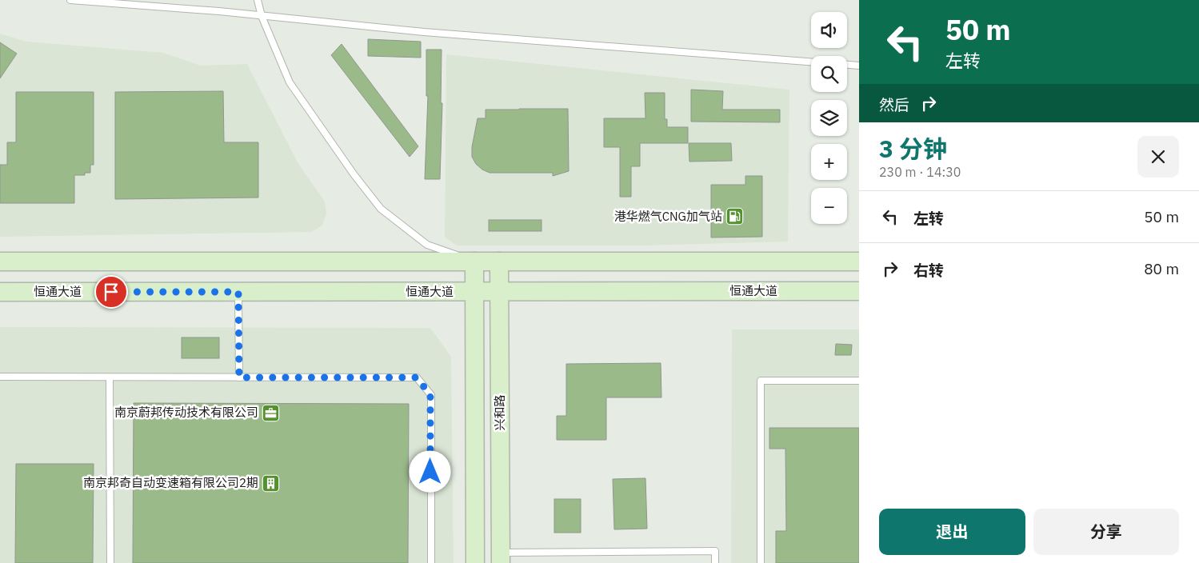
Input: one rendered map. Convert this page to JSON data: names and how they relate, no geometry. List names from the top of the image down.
{
  "streets": {
    "main road": ["恒通大道", "兴和路"]
  },
  "crossings": [
    ["恒通大道", "兴和路"]
  ],
  "places": {
    "fuel station": ["港华燃气CNG加气站"],
    "office": ["南京蔚邦传动技术有限公司"],
    "building": ["南京邦奇自动变速箱有限公司2期"]
  },
  "page": {
    "turn": ["50 m", "左转"],
    "map_buttons": ["+", "−"],
    "then": "然后",
    "heading": ["3 分钟", "230 m · 14:30"],
    "list": [
      {
        "name": "左转",
        "value": "50 m"
      },
      {
        "name": "右转",
        "value": "80 m"
      }
    ],
    "buttons": ["退出", "分享"]
  }
}
